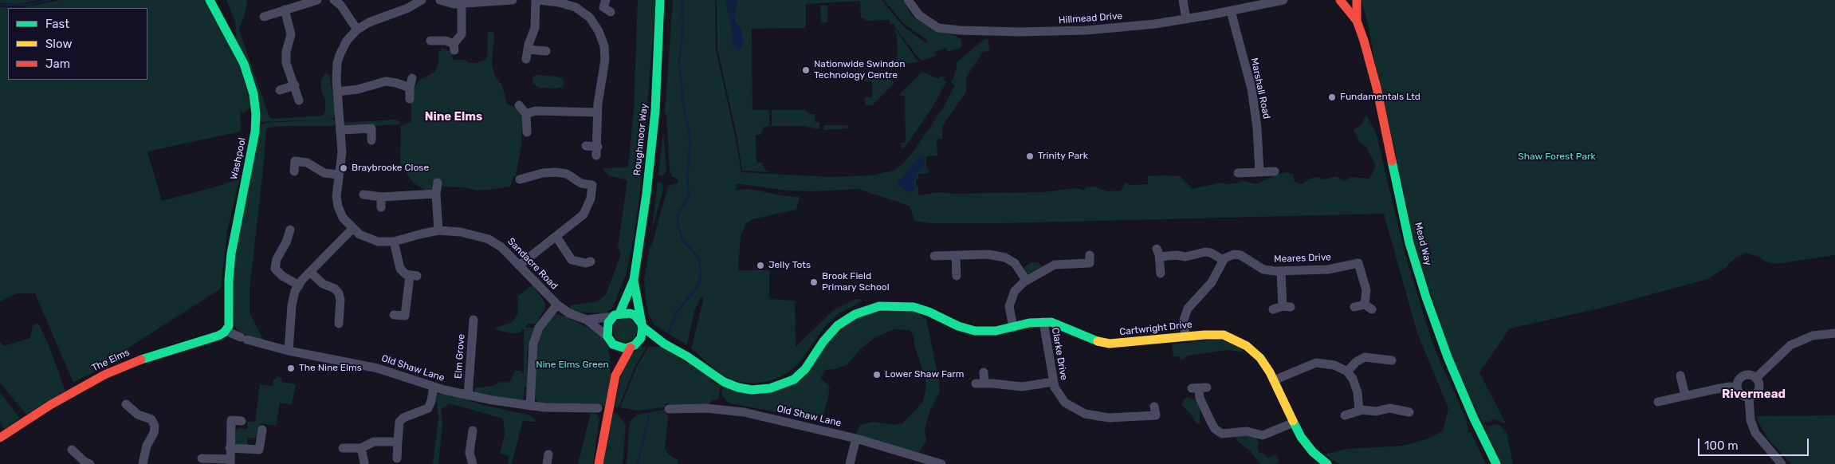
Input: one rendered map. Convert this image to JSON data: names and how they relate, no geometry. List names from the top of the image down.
{
  "streets": {
    "street": [
      "Hillmead Drive",
      "Marshall Road",
      "Roughmoor Way",
      "Washpool",
      "Mead Way",
      "Meares Drive",
      "Sandacre Road",
      "Cartwright Drive",
      "Clarke Drive",
      "Elm Grove",
      "The Elms",
      "Old Shaw Lane"
    ]
  },
  "crossings": [
    ["Hillmead Drive", "Marshall Road"],
    ["Roughmoor Way", "Sandacre Road"],
    ["Roughmoor Way", "Cartwright Drive"],
    ["Washpool", "The Elms"],
    ["Sandacre Road", "Cartwright Drive"],
    ["Cartwright Drive", "Clarke Drive"],
    ["Elm Grove", "Old Shaw Lane"]
  ],
  "districts": ["Nine Elms", "Rivermead"],
  "parks": ["Shaw Forest Park", "Nine Elms Green"],
  "places": [
    "Nationwide Swindon Technology Centre",
    "Fundamentals Ltd",
    "Trinity Park",
    "Braybrooke Close",
    "Jelly Tots",
    "Brook Field Primary School",
    "The Nine Elms",
    "Lower Shaw Farm"
  ],
  "legend": ["Fast", "Slow", "Jam"],
  "scale_bar": "100 m"
}
